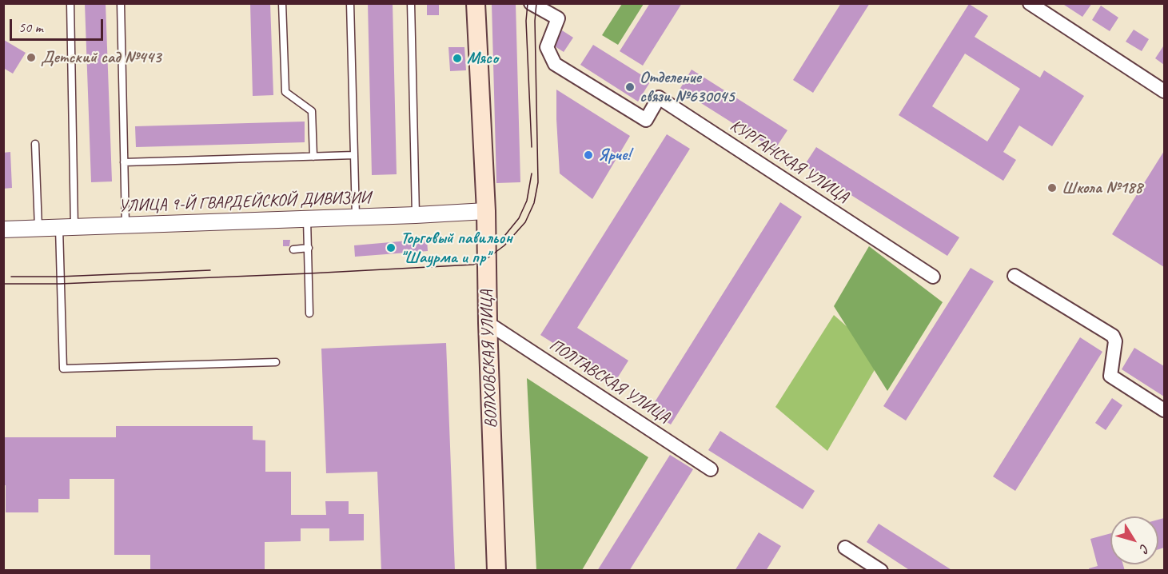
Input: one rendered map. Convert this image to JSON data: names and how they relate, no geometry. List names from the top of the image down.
{
  "streets": {
    "main road": ["ВОЛХОВСКАЯ УЛИЦА"],
    "street": ["КУРГАНСКАЯ УЛИЦА", "УЛИЦА 9-Й ГВАРДЕЙСКОЙ ДИВИЗИИ", "ПОЛТАВСКАЯ УЛИЦА"]
  },
  "crossings": [
    ["УЛИЦА 9-Й ГВАРДЕЙСКОЙ ДИВИЗИИ", "ВОЛХОВСКАЯ УЛИЦА"],
    ["ВОЛХОВСКАЯ УЛИЦА", "ПОЛТАВСКАЯ УЛИЦА"]
  ],
  "places": [
    "Детский сад №443",
    "Мясо",
    "Отделение связи №630045",
    "Ярче!",
    "Школа №188",
    "Торговый павильон \"Шаурма и пр\""
  ],
  "scale_bar": "50 m",
  "north": "bottom right"
}
